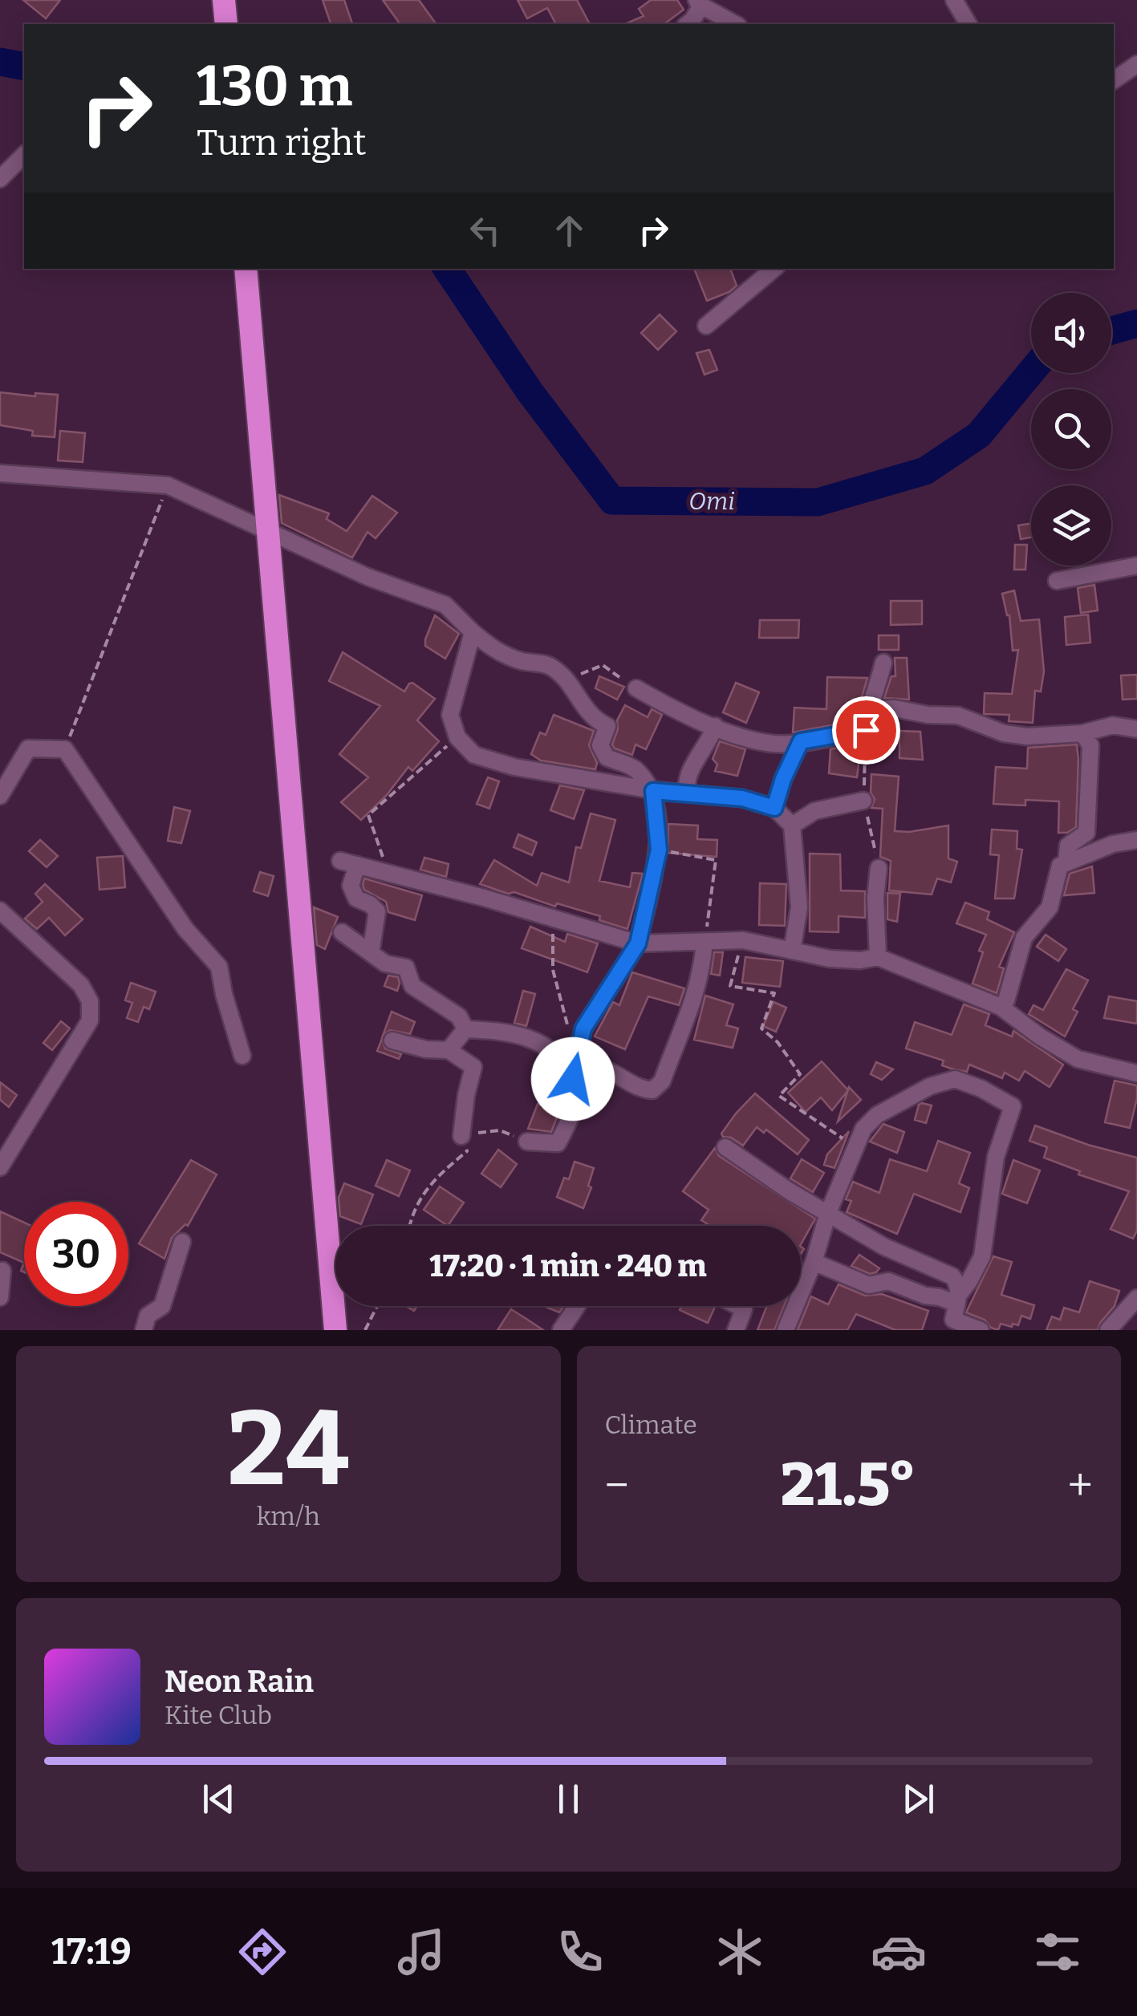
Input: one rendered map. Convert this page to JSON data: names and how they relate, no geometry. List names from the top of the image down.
{
  "water": ["Omi"],
  "page": {
    "turn": ["130 m", "Turn right"],
    "limit": "30",
    "trip": "17:20 · 1 min · 240 m",
    "tile": [
      ["24", "km/h"],
      "Climate"
    ],
    "heat": ["−", "21.5°", "+"],
    "song": ["Neon Rain", "Kite Club"],
    "tabs": "17:19"
  }
}
